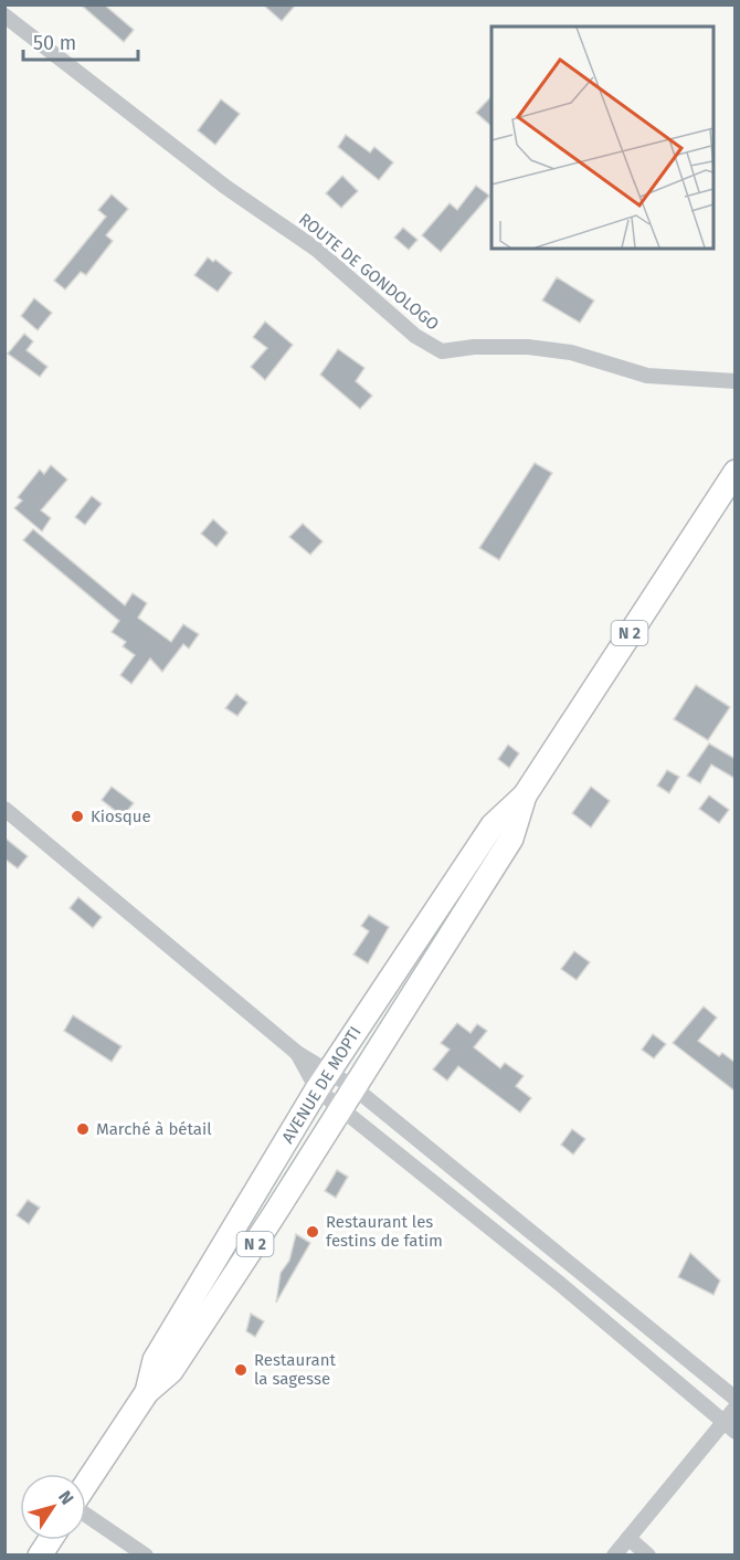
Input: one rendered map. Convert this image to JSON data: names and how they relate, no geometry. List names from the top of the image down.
{
  "streets": {
    "main road": ["N 2", "AVENUE DE MOPTI"],
    "street": ["ROUTE DE GONDOLOGO"]
  },
  "places": [
    "Kiosque",
    "Marché à bétail",
    "Restaurant les festins de fatim",
    "Restaurant la sagesse"
  ],
  "scale_bar": "50 m",
  "north": "top right"
}
